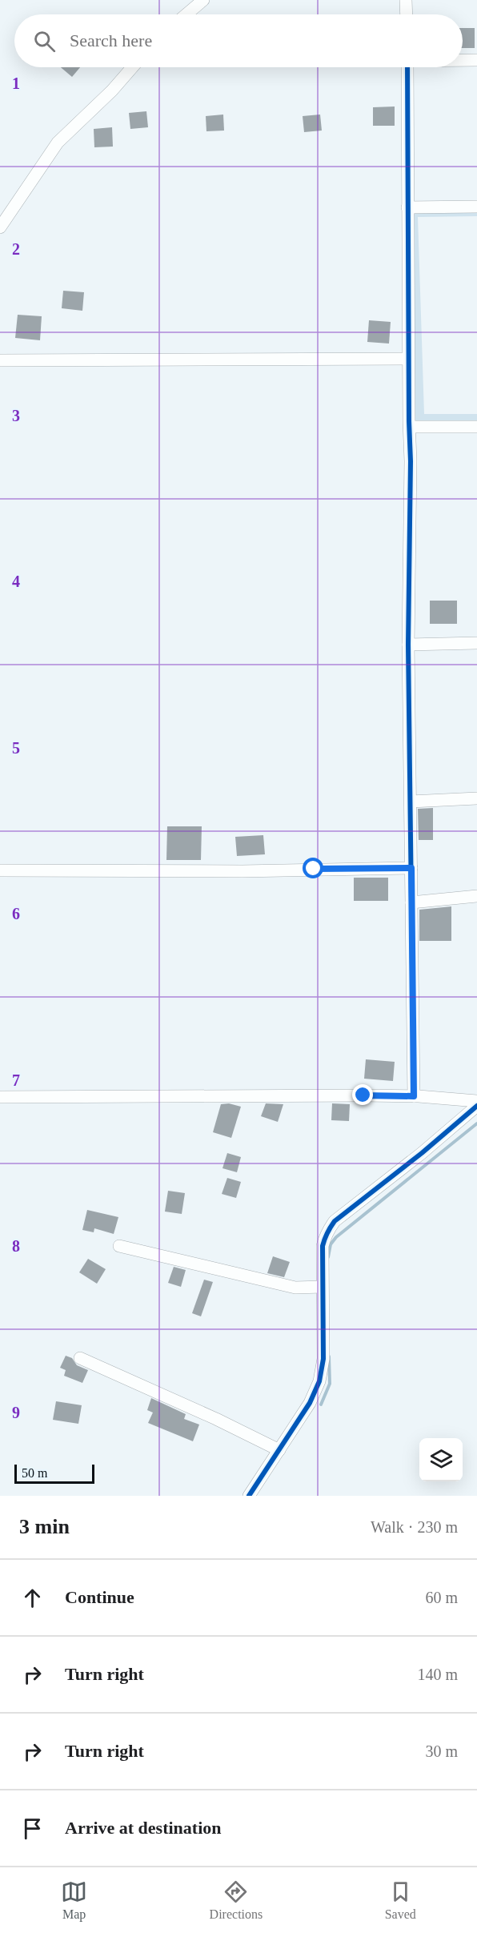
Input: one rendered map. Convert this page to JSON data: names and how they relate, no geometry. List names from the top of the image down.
{
  "scale_bar": "50 m",
  "page": {
    "search": "Search here",
    "scale": "50 m",
    "heading": ["3 min", "Walk · 230 m"],
    "list": [
      ["Continue", "60 m"],
      ["Turn right", "140 m"],
      ["Turn right", "30 m"],
      "Arrive at destination"
    ],
    "nav": ["Map", "Directions", "Saved"]
  },
  "grid": {
    "rows": [
      "1",
      "2",
      "3",
      "4",
      "5",
      "6",
      "7",
      "8",
      "9"
    ]
  }
}
